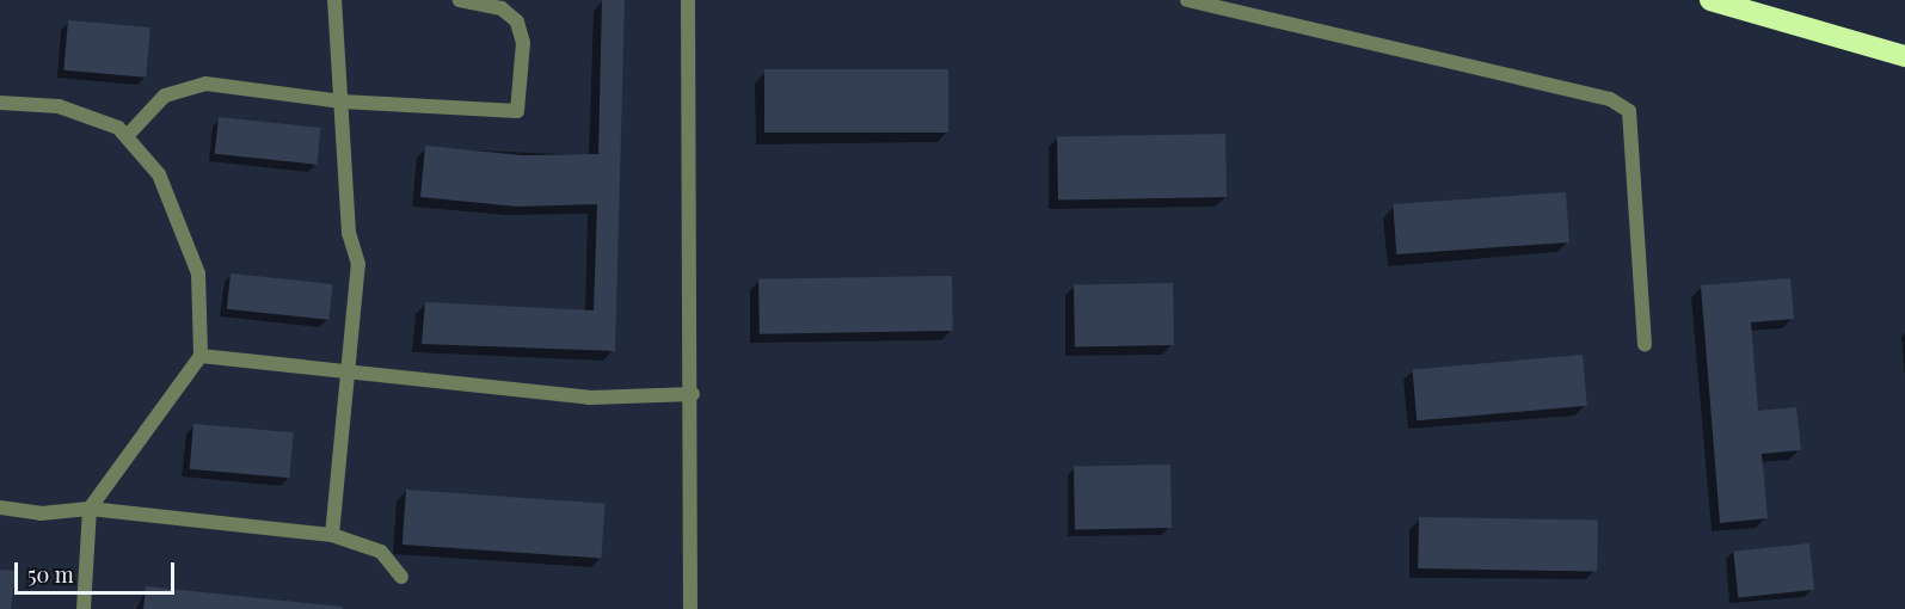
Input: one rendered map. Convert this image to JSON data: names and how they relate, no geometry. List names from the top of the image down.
{
  "scale_bar": "50 m"
}
